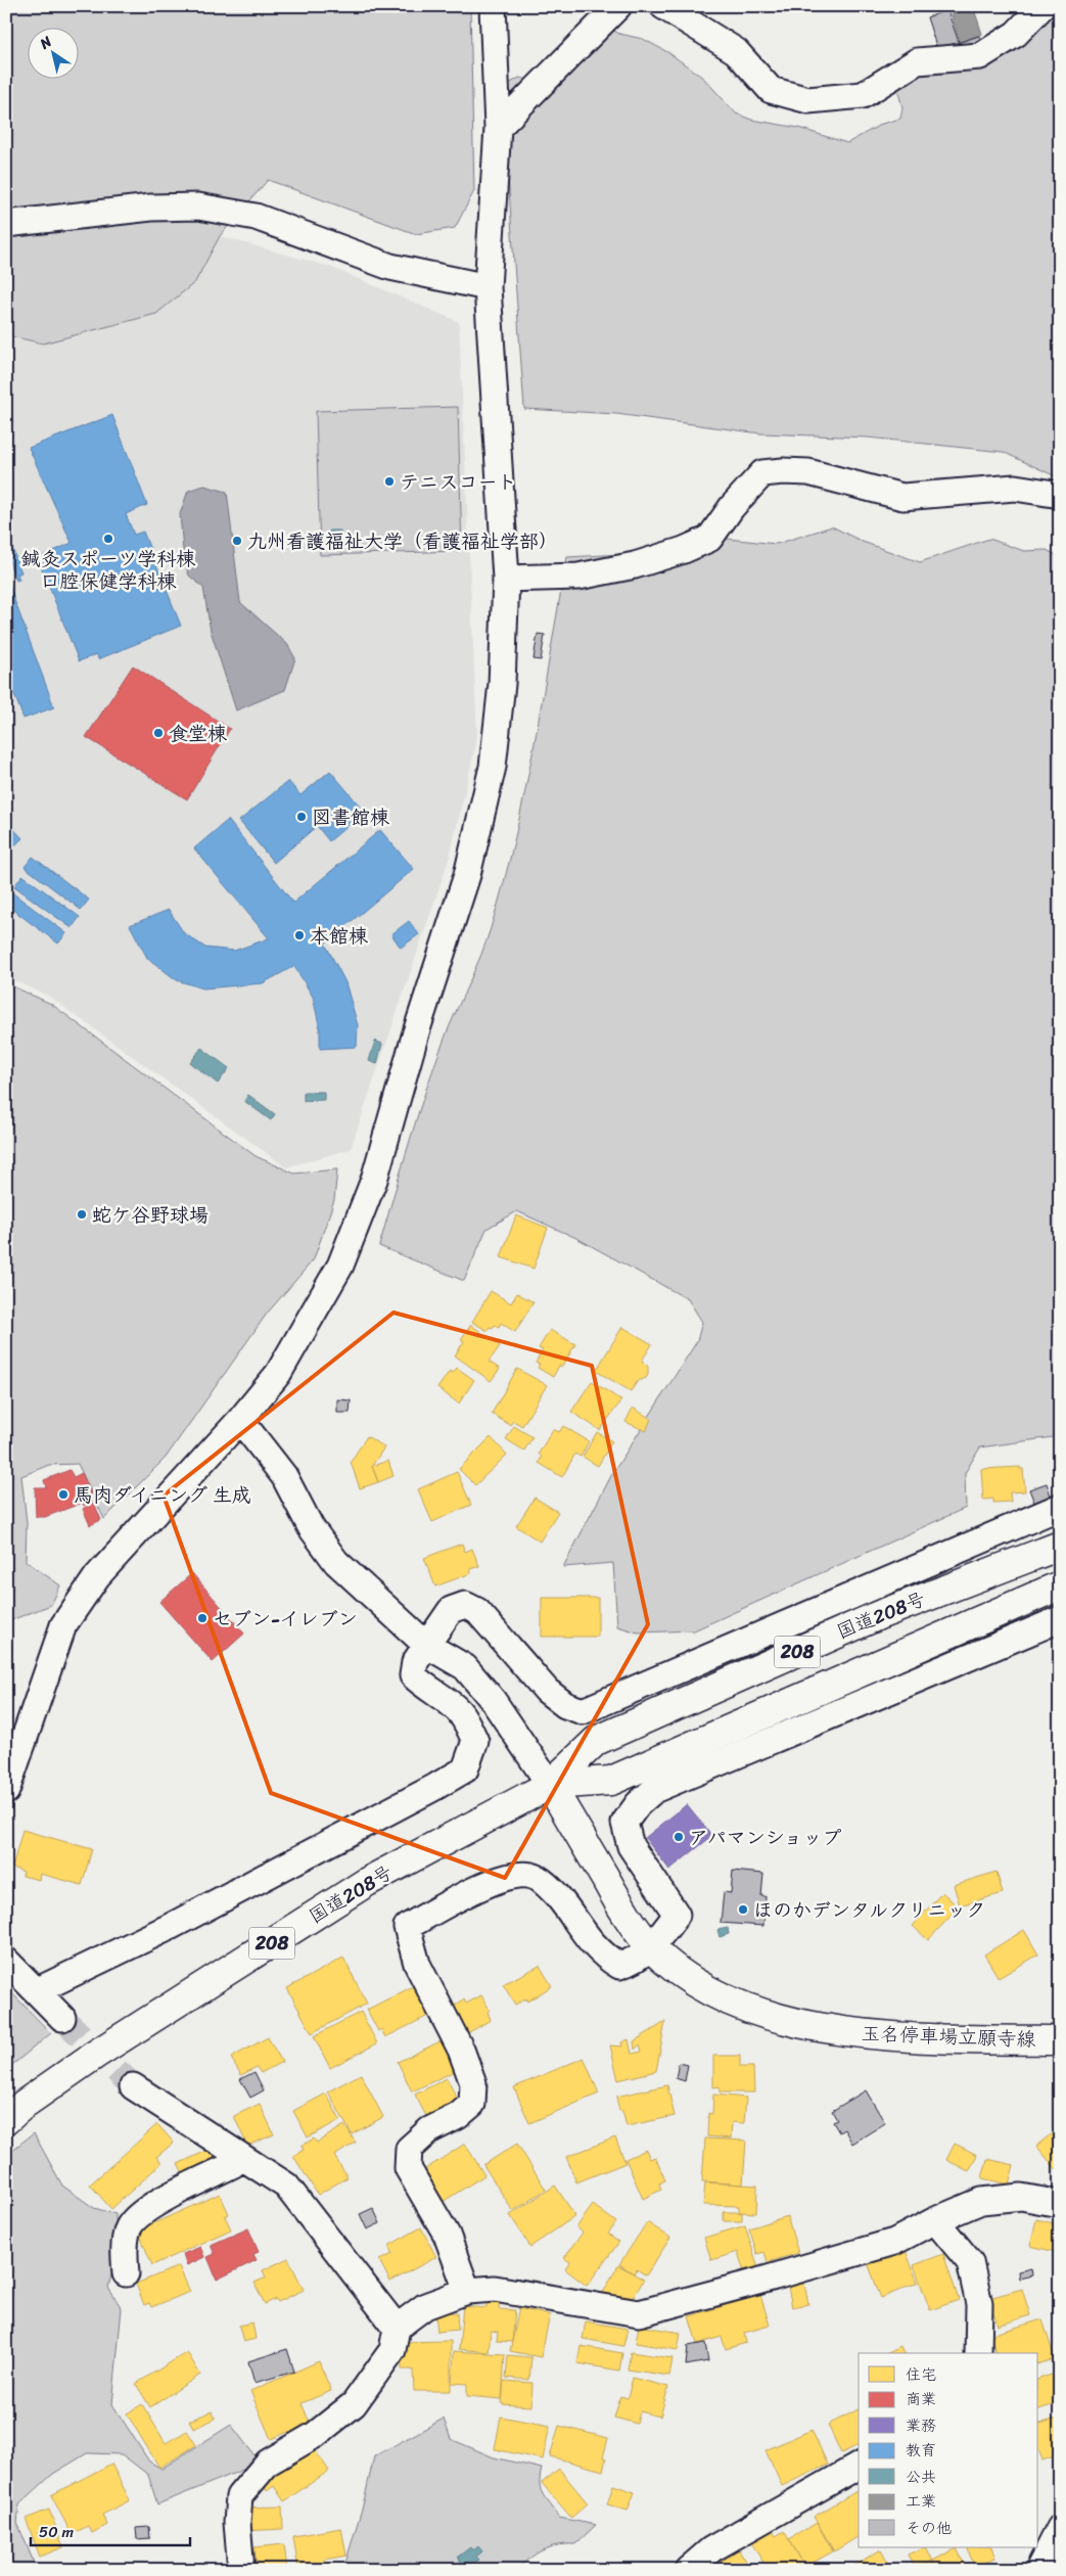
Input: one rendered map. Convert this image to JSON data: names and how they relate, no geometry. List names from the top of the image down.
{
  "streets": {
    "main road": ["国道208号", "208", "玉名停車場立願寺線"]
  },
  "crossings": [
    ["国道208号", "玉名停車場立願寺線"]
  ],
  "places": [
    "テニスコート",
    "鍼灸スポーツ学科棟 口腔保健学科棟",
    "九州看護福祉大学（看護福祉学部）",
    "食堂棟",
    "図書館棟",
    "本館棟",
    "蛇ケ谷野球場",
    "馬肉ダイニング 生成",
    "セブン-イレブン",
    "アパマンショップ",
    "ほのかデンタルクリニック"
  ],
  "legend": [
    "住宅",
    "商業",
    "業務",
    "教育",
    "公共",
    "工業",
    "その他"
  ],
  "scale_bar": "50 m",
  "north": "top left"
}
